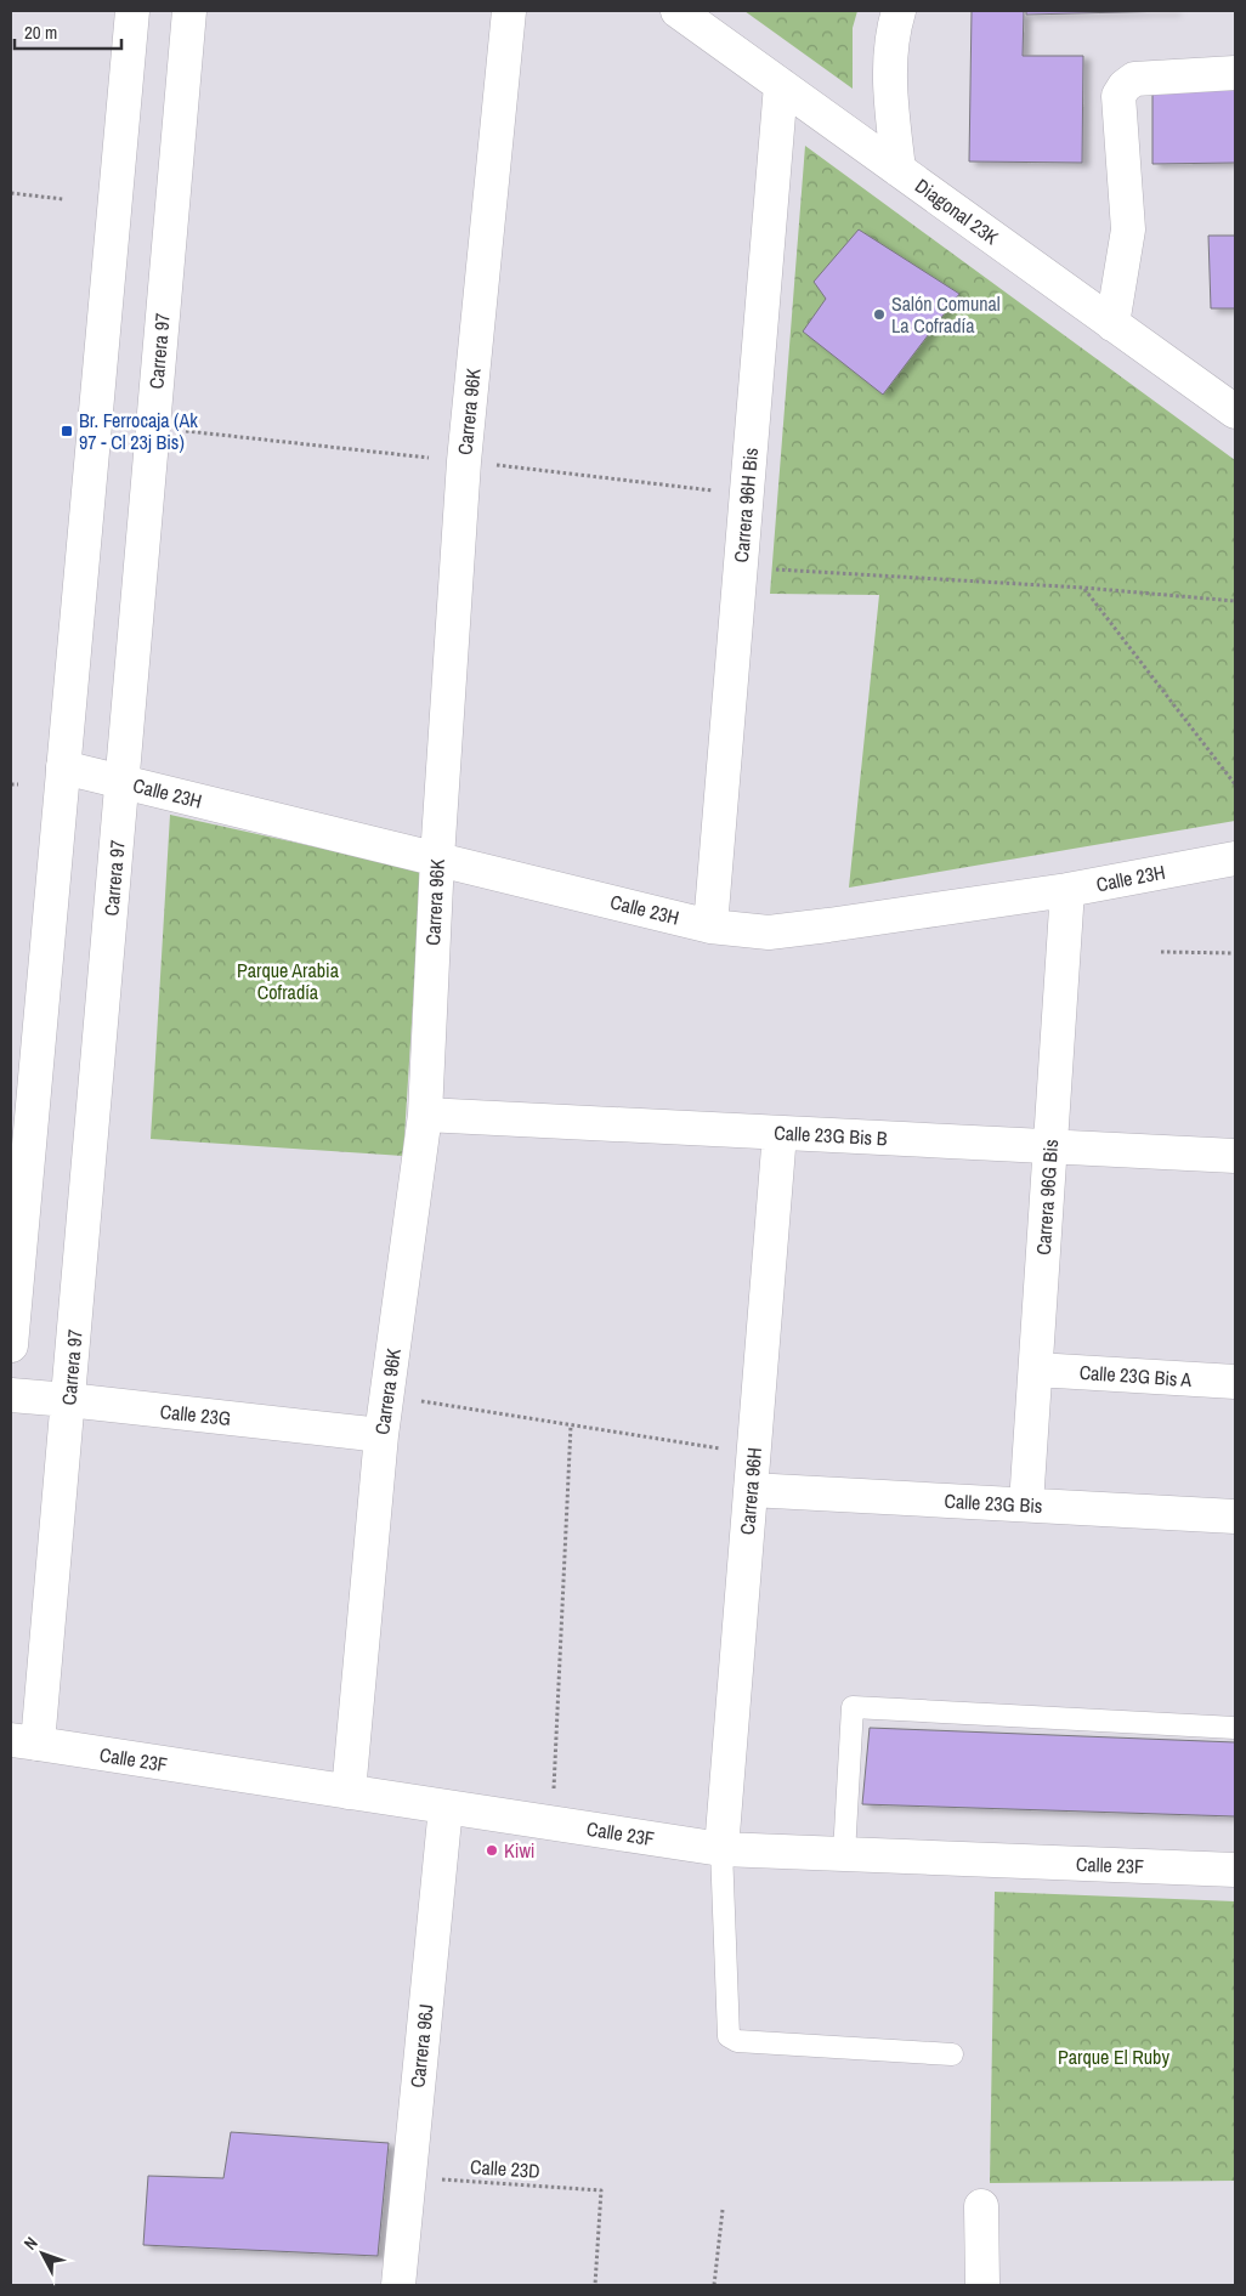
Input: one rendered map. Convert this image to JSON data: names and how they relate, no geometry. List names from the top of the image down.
{
  "streets": {
    "street": [
      "Diagonal 23K",
      "Carrera 97",
      "Carrera 96K",
      "Carrera 96H Bis",
      "Calle 23H",
      "Calle 23G Bis B",
      "Carrera 96G Bis",
      "Calle 23G Bis A",
      "Calle 23G",
      "Carrera 96H",
      "Calle 23G Bis",
      "Calle 23F",
      "Carrera 96J"
    ],
    "path": ["Calle 23D"]
  },
  "crossings": [
    ["Diagonal 23K", "Carrera 96H Bis"],
    ["Carrera 97", "Calle 23H"],
    ["Carrera 97", "Calle 23G"],
    ["Carrera 97", "Calle 23F"],
    ["Carrera 96K", "Calle 23H"],
    ["Carrera 96K", "Calle 23G Bis B"],
    ["Carrera 96K", "Calle 23G"],
    ["Carrera 96K", "Calle 23F"],
    ["Carrera 96H Bis", "Calle 23H"],
    ["Calle 23H", "Carrera 96G Bis"],
    ["Calle 23G Bis B", "Carrera 96G Bis"],
    ["Calle 23G Bis B", "Carrera 96H"],
    ["Carrera 96G Bis", "Calle 23G Bis A"],
    ["Carrera 96G Bis", "Calle 23G Bis"],
    ["Carrera 96H", "Calle 23G Bis"],
    ["Carrera 96H", "Calle 23F"],
    ["Calle 23F", "Carrera 96J"],
    ["Carrera 96J", "Calle 23D"]
  ],
  "parks": ["Parque Arabia Cofradía", "Parque El Ruby"],
  "places": {
    "other": ["Salón Comunal La Cofradía", "Kiwi"],
    "transit": ["Br. Ferrocaja (Ak 97 - Cl 23j Bis)"]
  },
  "scale_bar": "20 m",
  "north": "top left"
}
